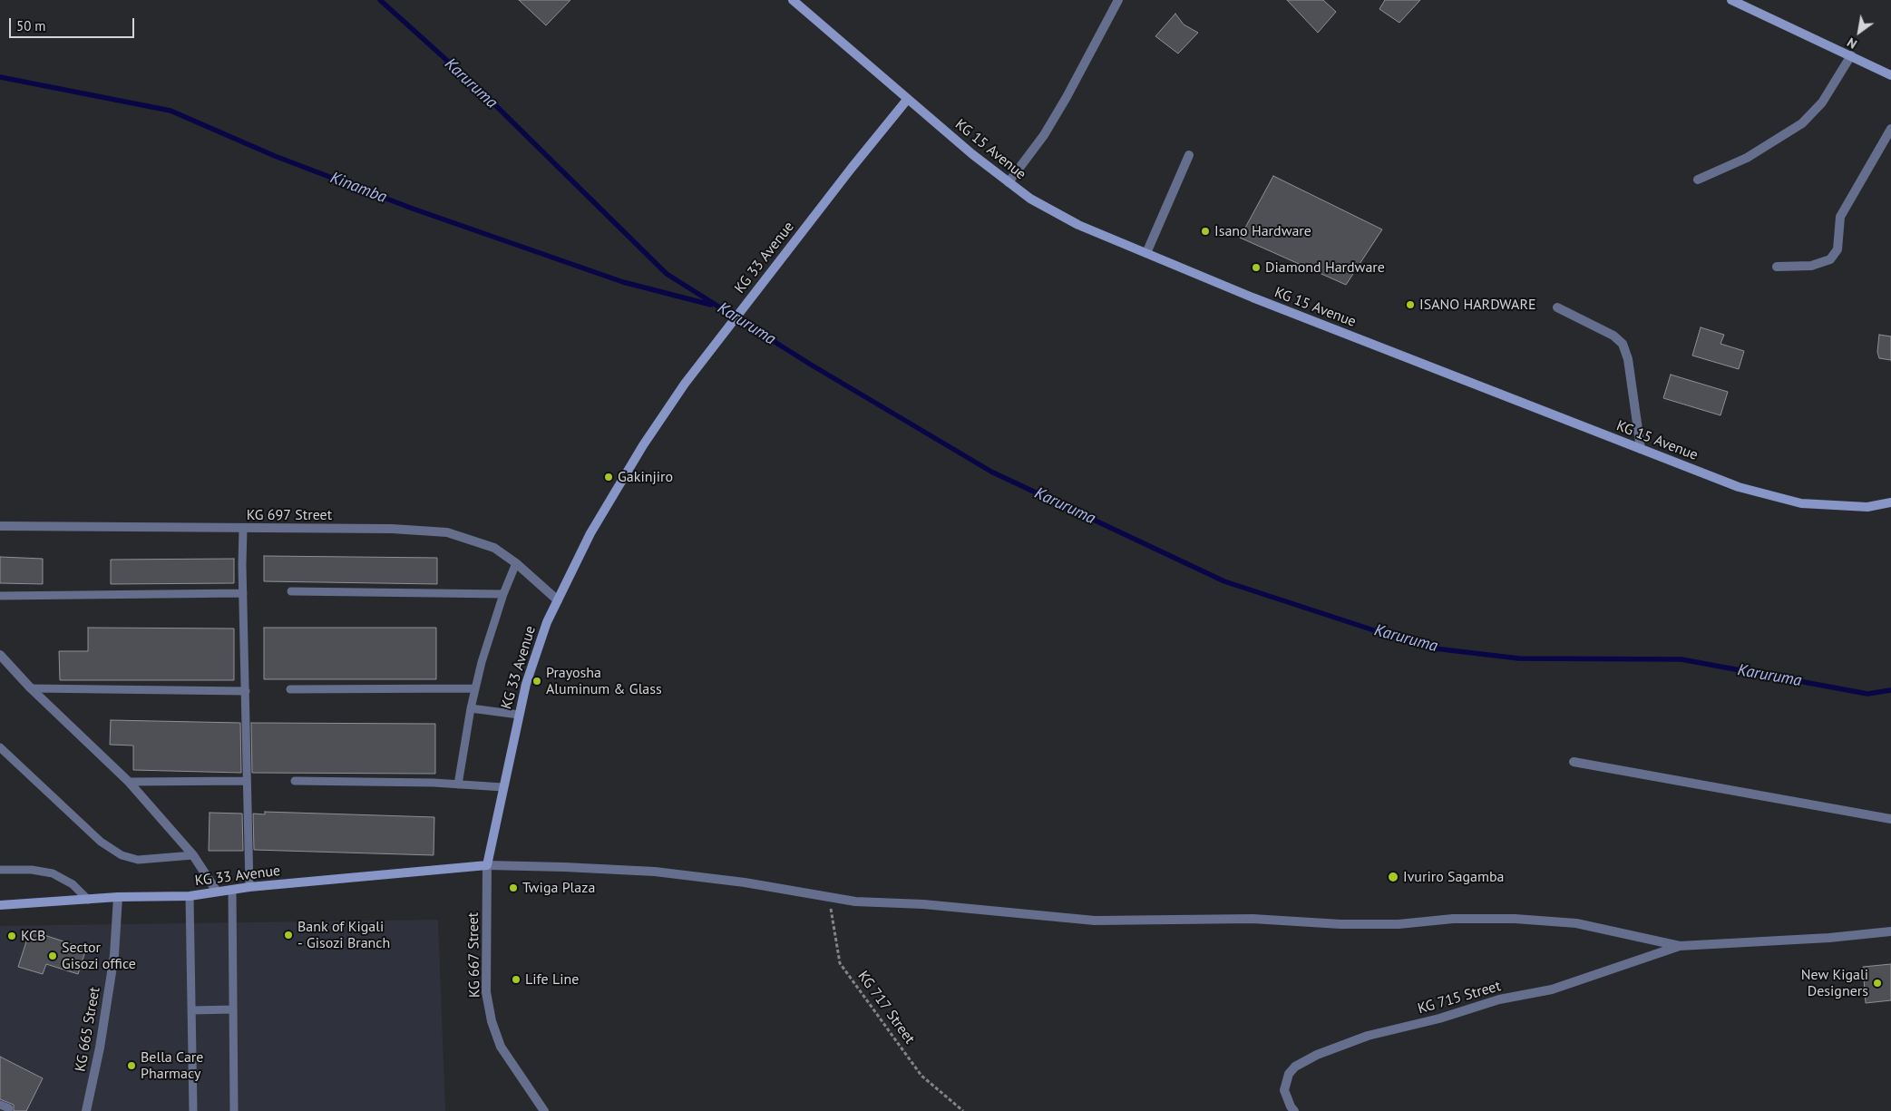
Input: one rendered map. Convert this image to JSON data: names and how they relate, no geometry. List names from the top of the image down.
{
  "streets": {
    "main road": ["KG 15 Avenue", "KG 33 Avenue"],
    "street": [
      "KG 697 Street",
      "KG 667 Street",
      "KG 715 Street",
      "KG 665 Street"
    ],
    "path": ["KG 717 Street"]
  },
  "crossings": [
    ["KG 15 Avenue", "KG 33 Avenue"],
    ["KG 33 Avenue", "KG 697 Street"],
    ["KG 33 Avenue", "KG 667 Street"],
    ["KG 33 Avenue", "KG 665 Street"]
  ],
  "water": ["Karuruma", "Kinamba"],
  "places": [
    "Isano Hardware",
    "Diamond Hardware",
    "ISANO HARDWARE",
    "Gakinjiro",
    "Prayosha Aluminum & Glass",
    "Ivuriro Sagamba",
    "Twiga Plaza",
    "Bank of Kigali - Gisozi Branch",
    "KCB",
    "Sector Gisozi office",
    "Life Line",
    "New Kigali Designers",
    "Bella Care Pharmacy"
  ],
  "scale_bar": "50 m",
  "north": "bottom left"
}
